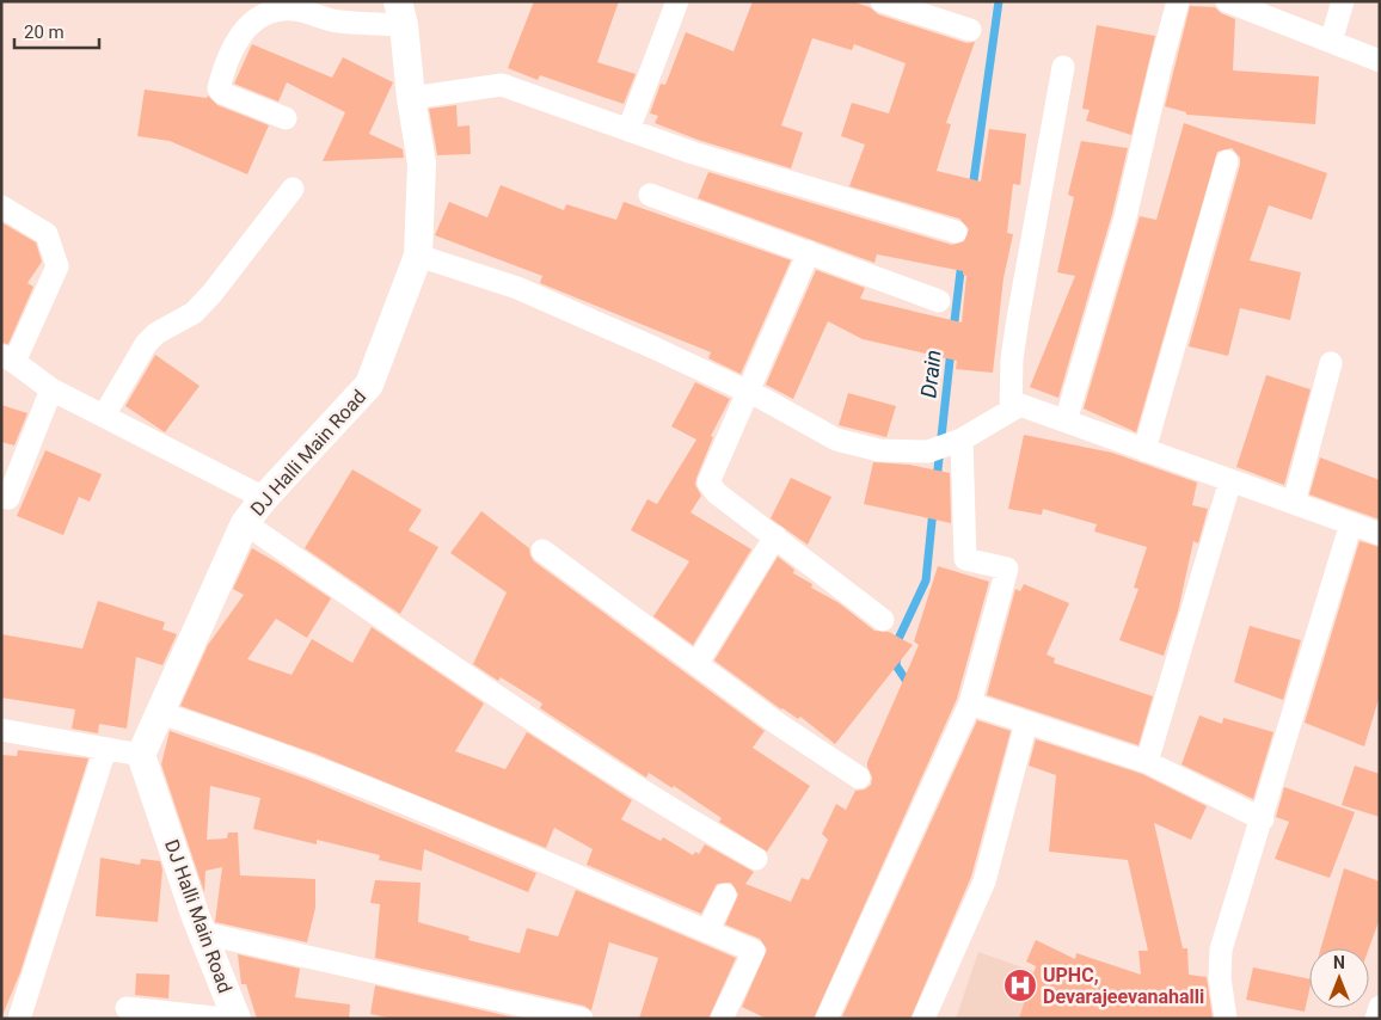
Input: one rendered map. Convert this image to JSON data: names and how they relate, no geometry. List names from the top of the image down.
{
  "streets": {
    "street": ["DJ Halli Main Road"]
  },
  "water": ["Drain"],
  "places": {
    "hospital": ["UPHC, Devarajeevanahalli"]
  },
  "scale_bar": "20 m",
  "north": "top"
}
